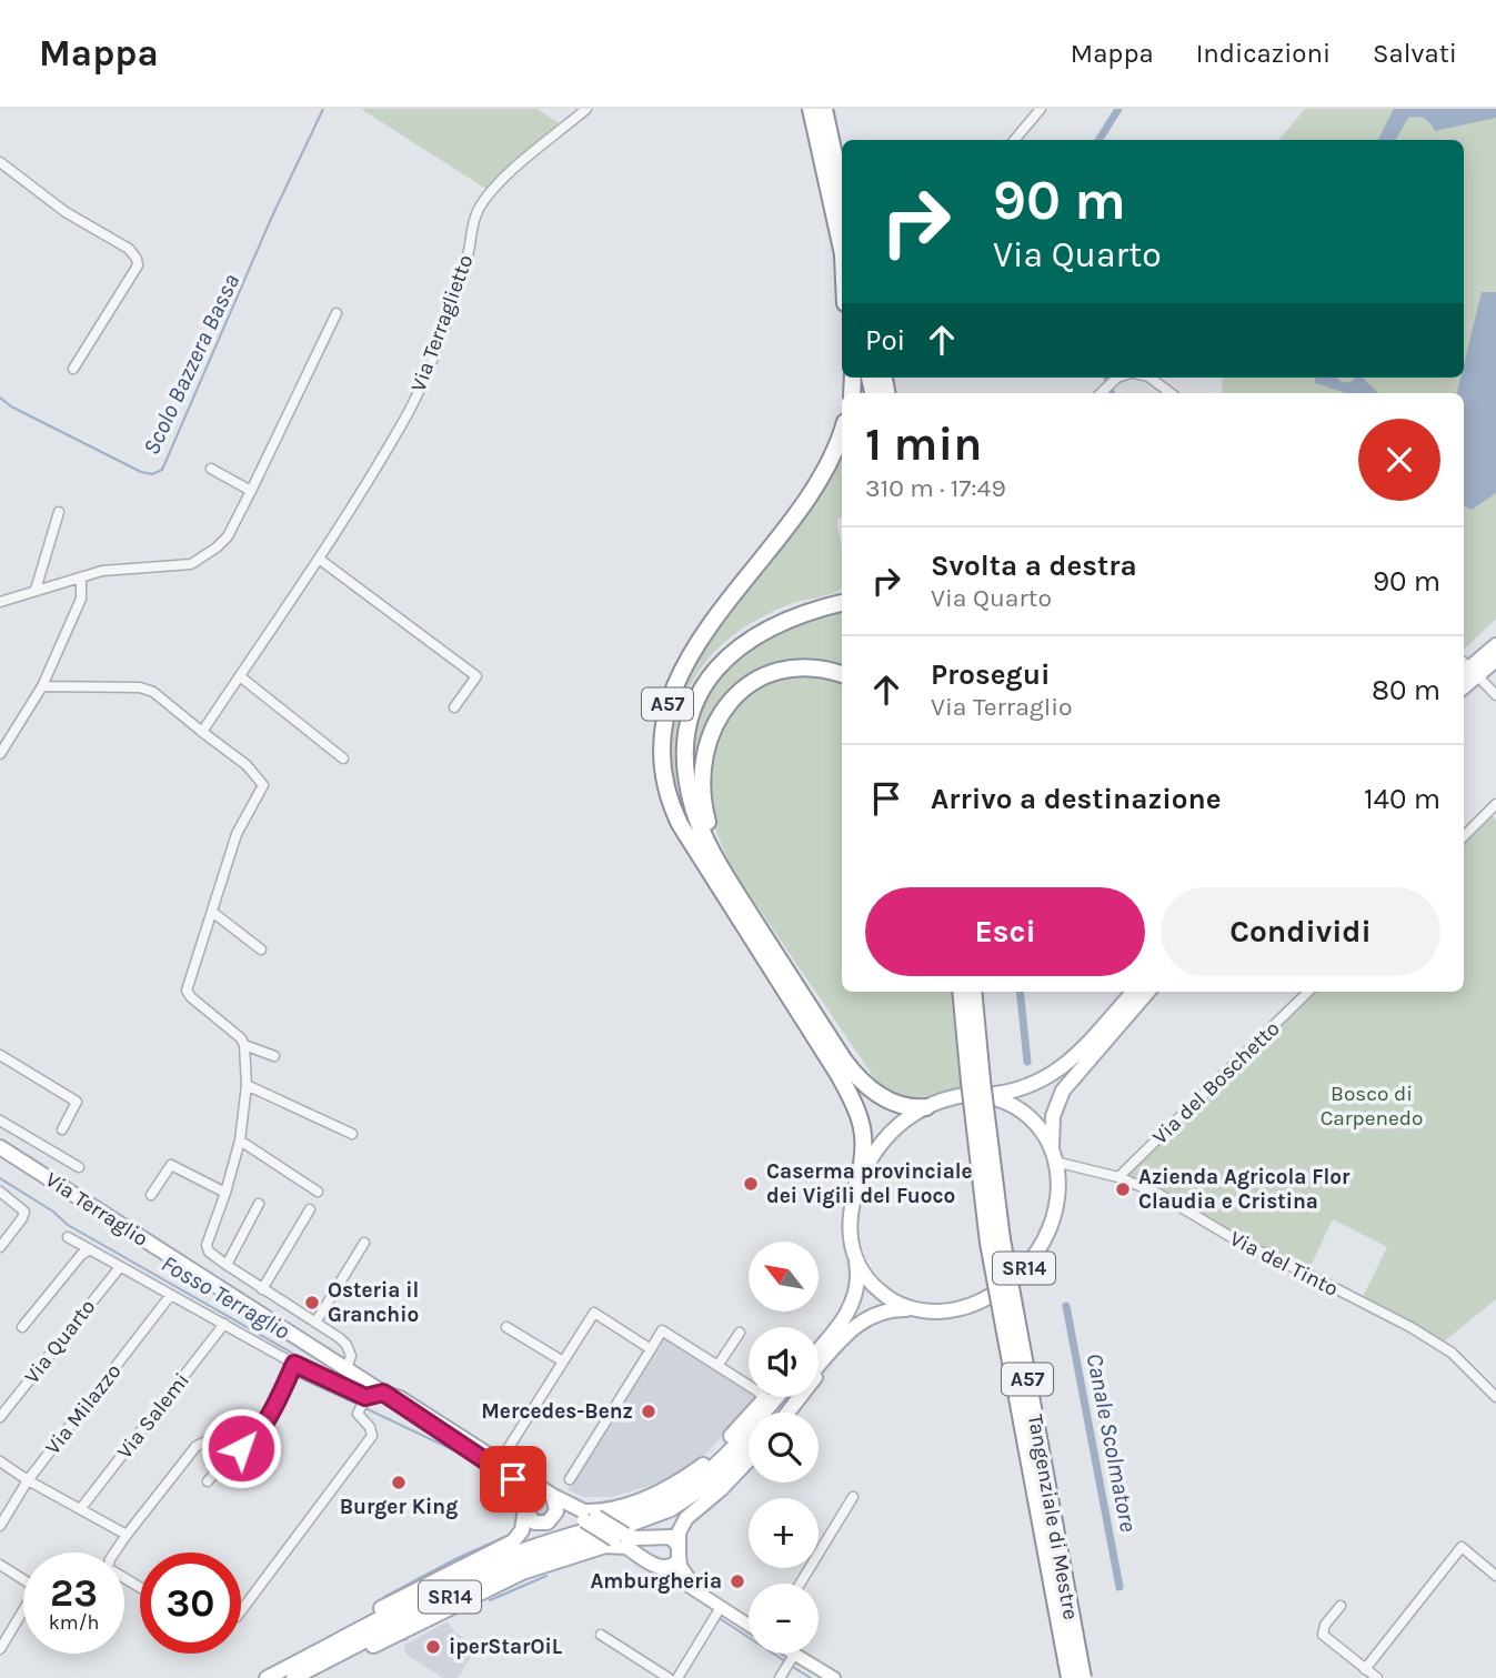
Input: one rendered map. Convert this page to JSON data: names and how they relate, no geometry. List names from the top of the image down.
{
  "streets": {
    "highway": ["A57", "Tangenziale di Mestre"],
    "main road": ["Via Terraglio", "SR14"],
    "street": [
      "Via Terraglietto",
      "Via del Boschetto",
      "Via del Tinto",
      "Via Quarto",
      "Via Milazzo",
      "Via Salemi"
    ]
  },
  "crossings": [
    ["A57", "Via del Tinto"],
    ["A57", "SR14"],
    ["A57", "Tangenziale di Mestre"],
    ["Via del Boschetto", "Via del Tinto"],
    ["Via Terraglio", "SR14"],
    ["Via del Tinto", "SR14"],
    ["Via del Tinto", "Tangenziale di Mestre"],
    ["SR14", "Tangenziale di Mestre"]
  ],
  "water": ["Scolo Bazzera Bassa", "Fosso Terraglio", "Canale Scolmatore"],
  "parks": ["Bosco di Carpenedo"],
  "places": [
    "Caserma provinciale dei Vigili del Fuoco",
    "Azienda Agricola Flor Claudia e Cristina",
    "Osteria il Granchio",
    "Mercedes-Benz",
    "Burger King",
    "Amburgheria",
    "iperStarOiL"
  ],
  "north": "top left",
  "page": {
    "header": "Mappa",
    "nav": ["Mappa", "Indicazioni", "Salvati"],
    "turn": ["90 m", "Via Quarto"],
    "then": "Poi",
    "heading": ["1 min", "310 m · 17:49"],
    "list": [
      {
        "name": "Svolta a destra",
        "note": "Via Quarto",
        "value": "90 m"
      },
      {
        "name": "Prosegui",
        "note": "Via Terraglio",
        "value": "80 m"
      },
      {
        "name": "Arrivo a destinazione",
        "value": "140 m"
      }
    ],
    "buttons": ["Esci", "Condividi"],
    "map_buttons": ["+", "−"],
    "speed": "23 km/h",
    "limit": "30"
  }
}
